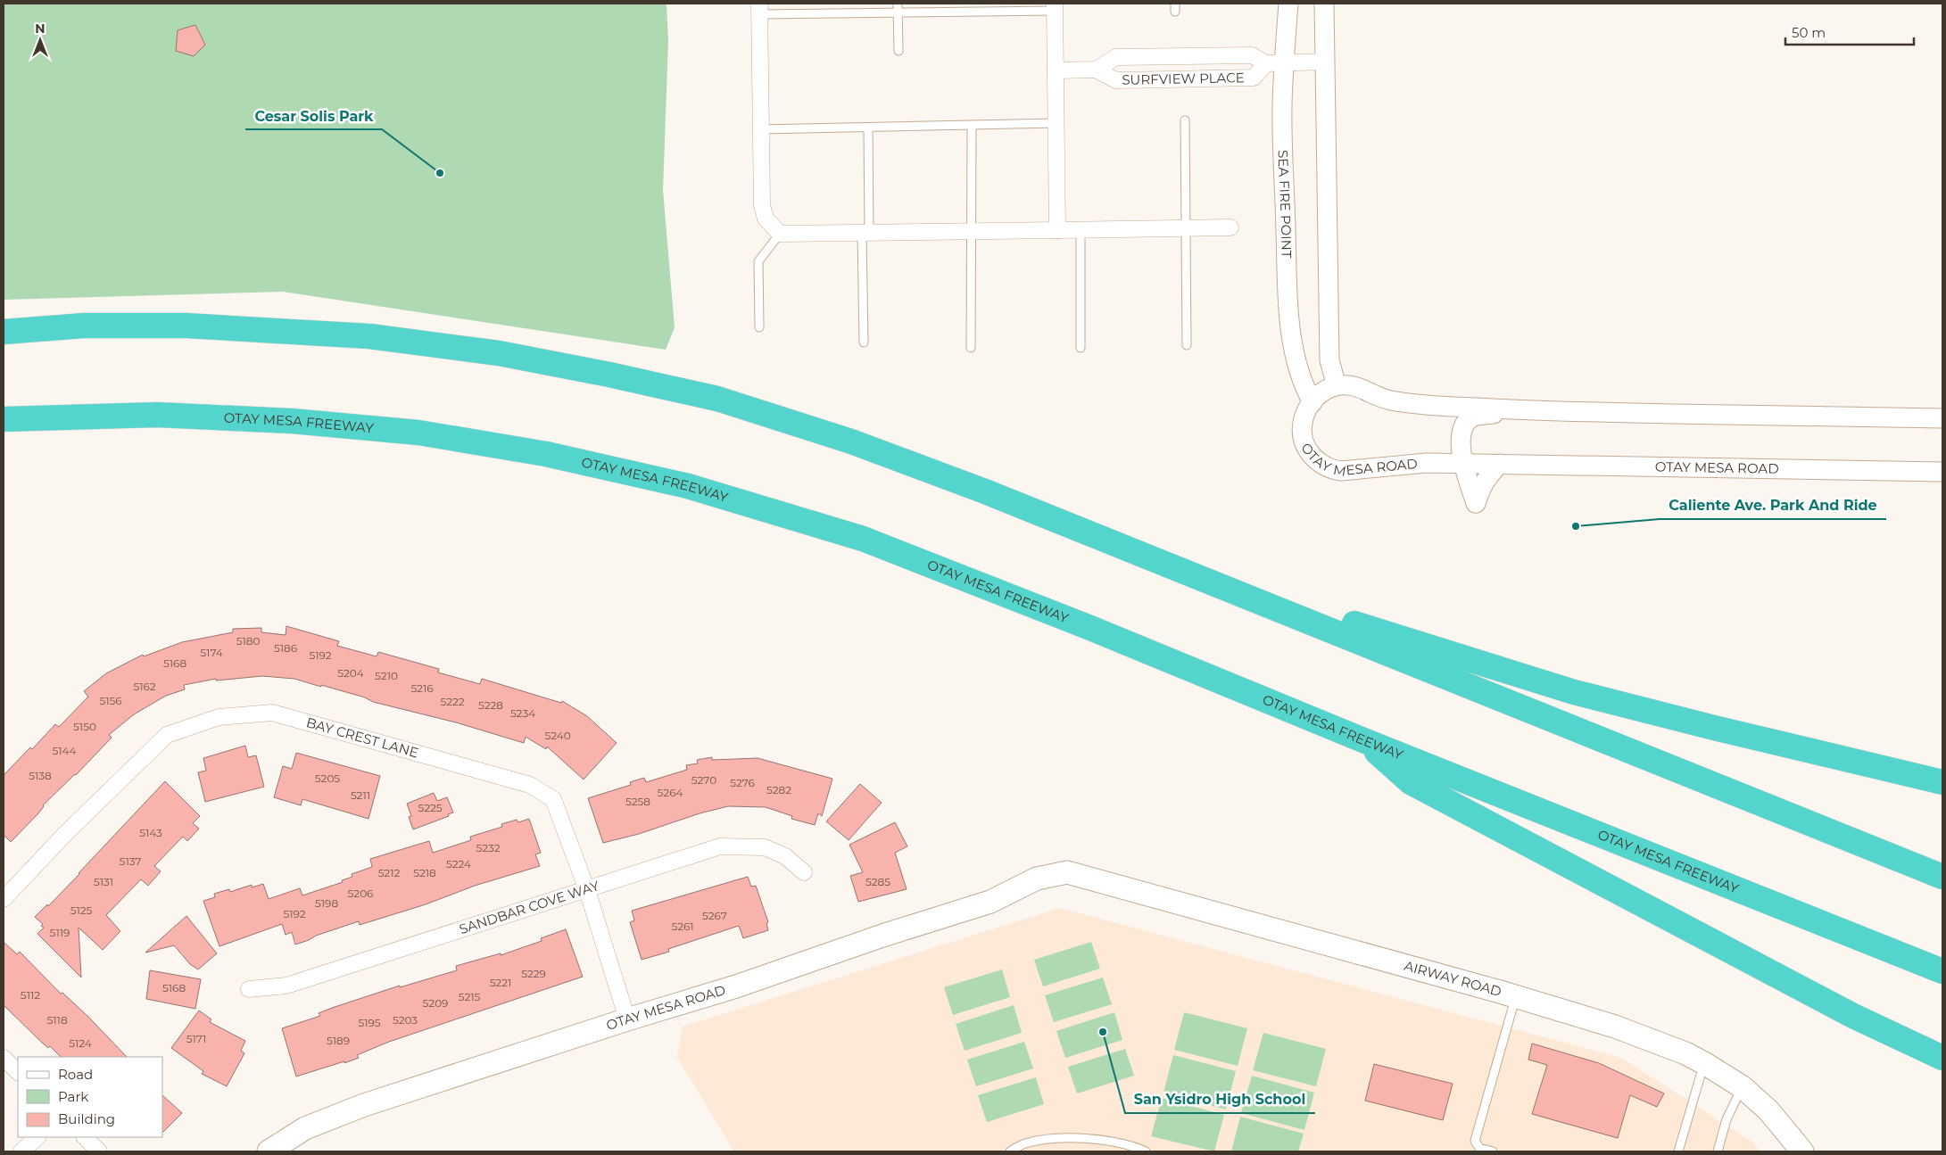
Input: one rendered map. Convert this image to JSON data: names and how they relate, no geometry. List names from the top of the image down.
{
  "streets": {
    "highway": ["OTAY MESA FREEWAY"],
    "main road": ["OTAY MESA ROAD", "AIRWAY ROAD"],
    "street": [
      "SURFVIEW PLACE",
      "SEA FIRE POINT",
      "BAY CREST LANE",
      "SANDBAR COVE WAY"
    ]
  },
  "crossings": [
    ["SURFVIEW PLACE", "SEA FIRE POINT"],
    ["SEA FIRE POINT", "OTAY MESA ROAD"],
    ["OTAY MESA ROAD", "BAY CREST LANE"],
    ["OTAY MESA ROAD", "AIRWAY ROAD"],
    ["BAY CREST LANE", "SANDBAR COVE WAY"]
  ],
  "places": ["Cesar Solis Park", "Caliente Ave. Park And Ride", "San Ysidro High School"],
  "house_numbers": [
    "5180",
    "5186",
    "5174",
    "5192",
    "5168",
    "5204",
    "5210",
    "5162",
    "5216",
    "5156",
    "5222",
    "5228",
    "5234",
    "5150",
    "5240",
    "5144",
    "5138",
    "5205",
    "5270",
    "5276",
    "5282",
    "5264",
    "5211",
    "5258",
    "5225",
    "5143",
    "5232",
    "5137",
    "5224",
    "5212",
    "5218",
    "5131",
    "5285",
    "5206",
    "5198",
    "5125",
    "5192",
    "5267",
    "5261",
    "5119",
    "5229",
    "5221",
    "5168",
    "5112",
    "5215",
    "5209",
    "5118",
    "5203",
    "5195",
    "5171",
    "5189",
    "5124"
  ],
  "legend": ["Road", "Park", "Building"],
  "scale_bar": "50 m",
  "north": "top"
}
